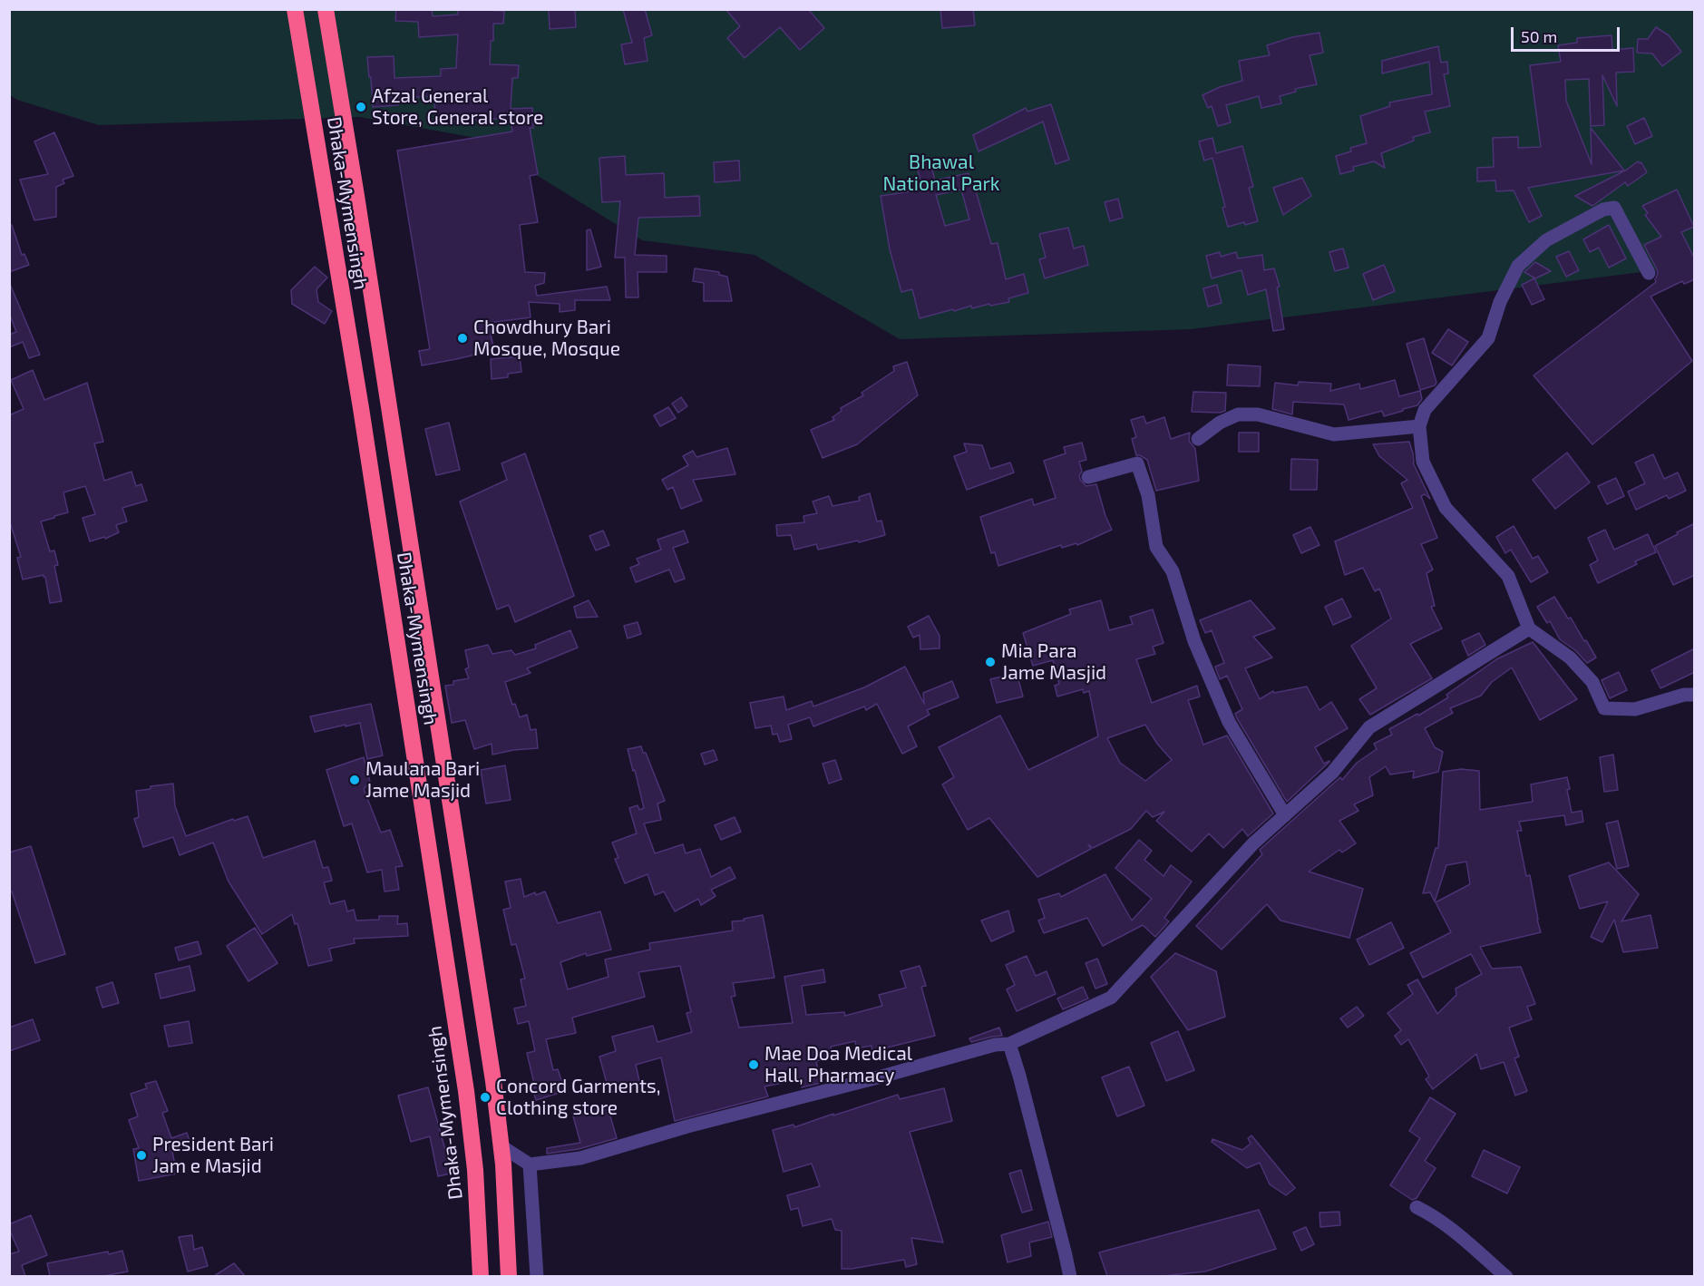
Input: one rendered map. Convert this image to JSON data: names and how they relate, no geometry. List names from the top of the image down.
{
  "streets": {
    "highway": ["Dhaka-Mymensingh"]
  },
  "parks": ["Bhawal National Park"],
  "places": [
    "Afzal General Store, General store",
    "Chowdhury Bari Mosque, Mosque",
    "Mia Para Jame Masjid",
    "Maulana Bari Jame Masjid",
    "Mae Doa Medical Hall, Pharmacy",
    "Concord Garments, Clothing store",
    "President Bari Jam e Masjid"
  ],
  "scale_bar": "50 m"
}
